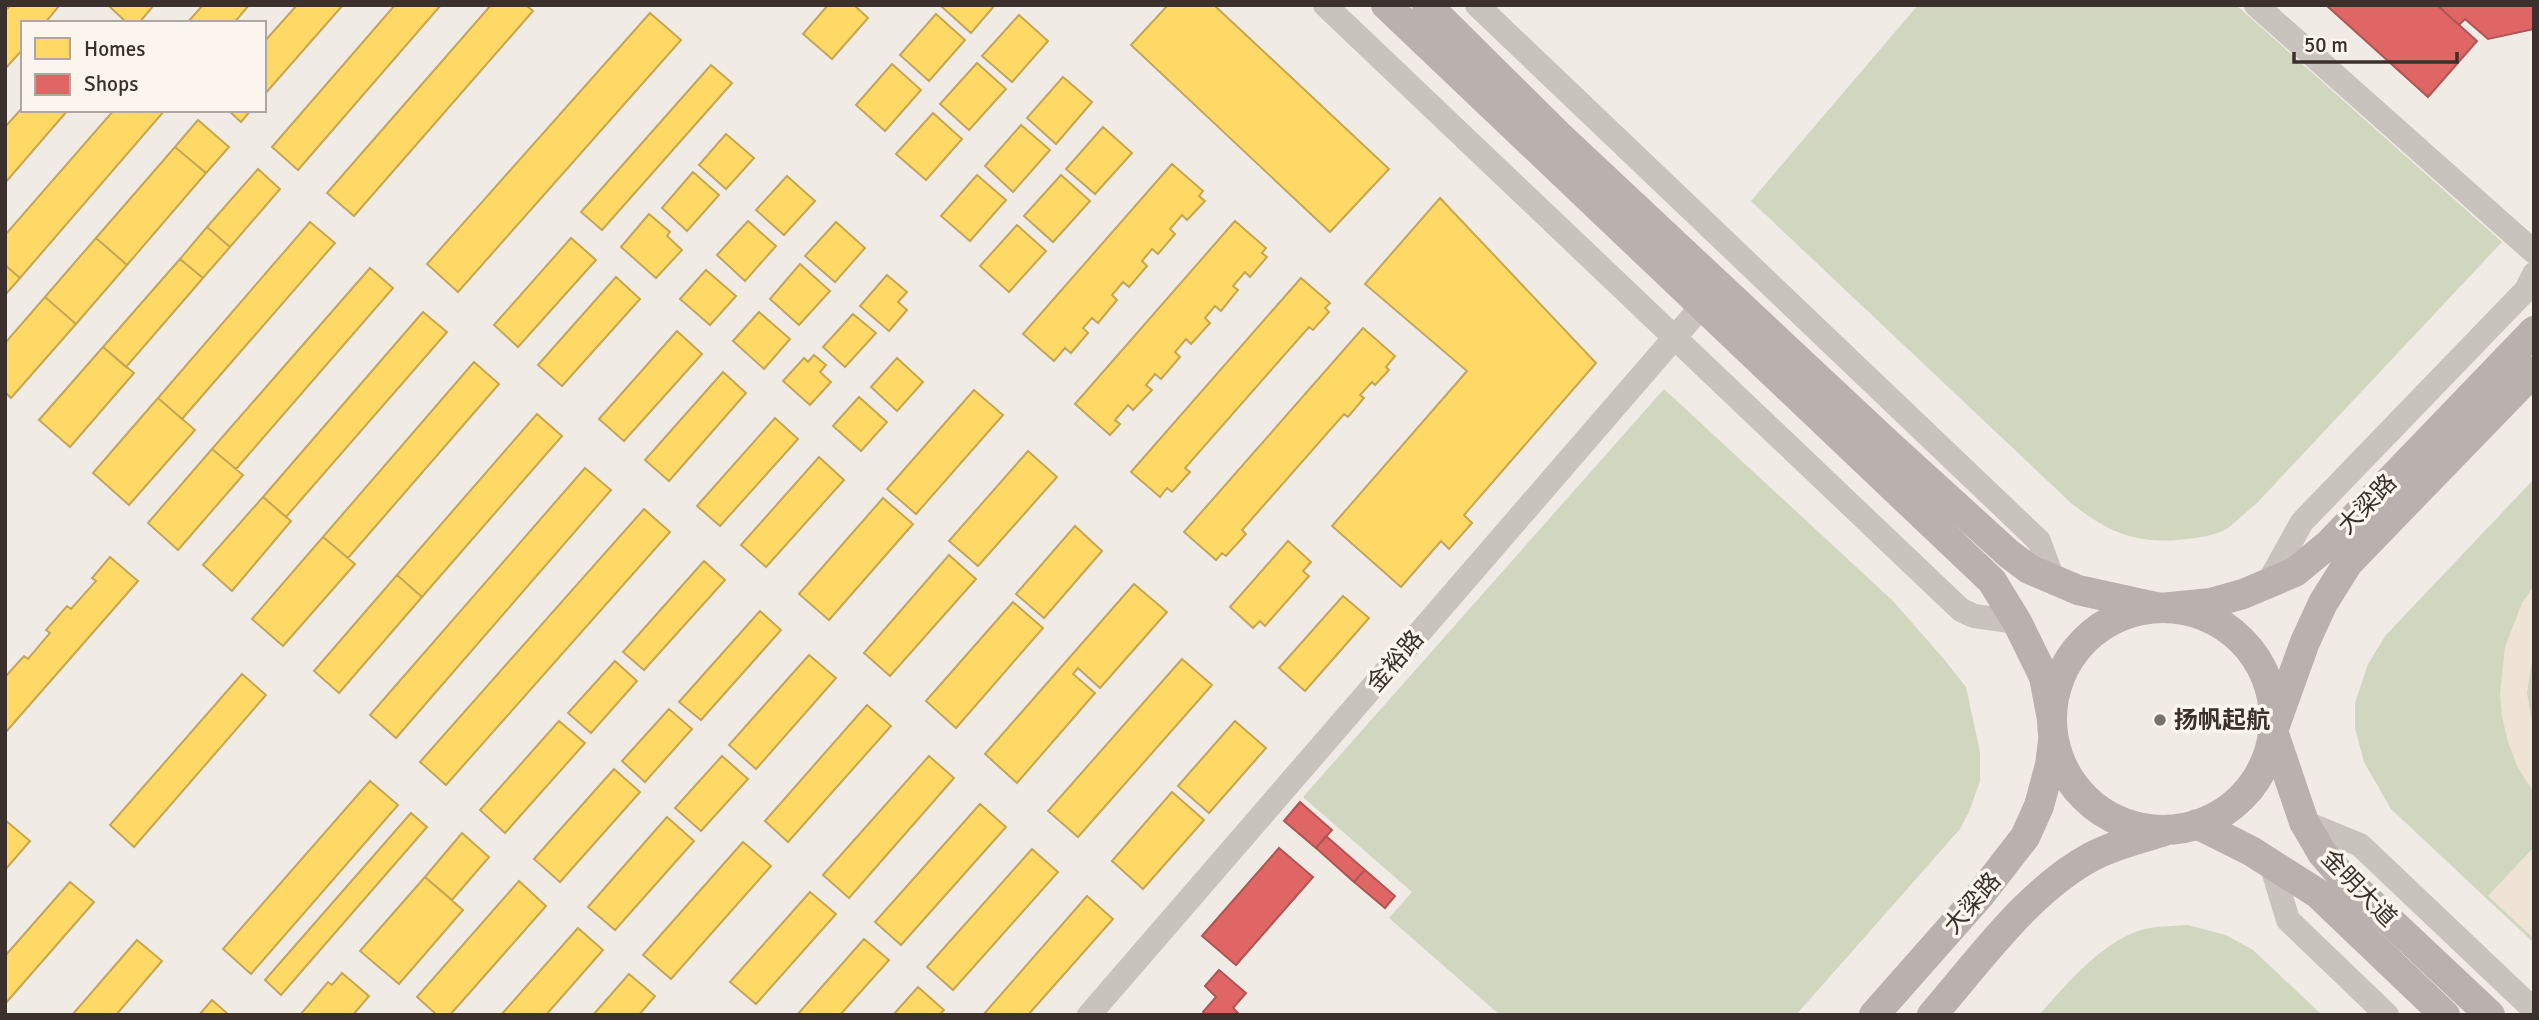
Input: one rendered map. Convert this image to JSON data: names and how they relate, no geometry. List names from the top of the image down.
{
  "streets": {
    "main road": ["大梁路", "金明大道"],
    "street": ["金裕路"]
  },
  "crossings": [
    ["大梁路", "金明大道"]
  ],
  "places": ["扬帆起航"],
  "legend": ["Homes", "Shops"],
  "scale_bar": "50 m"
}
